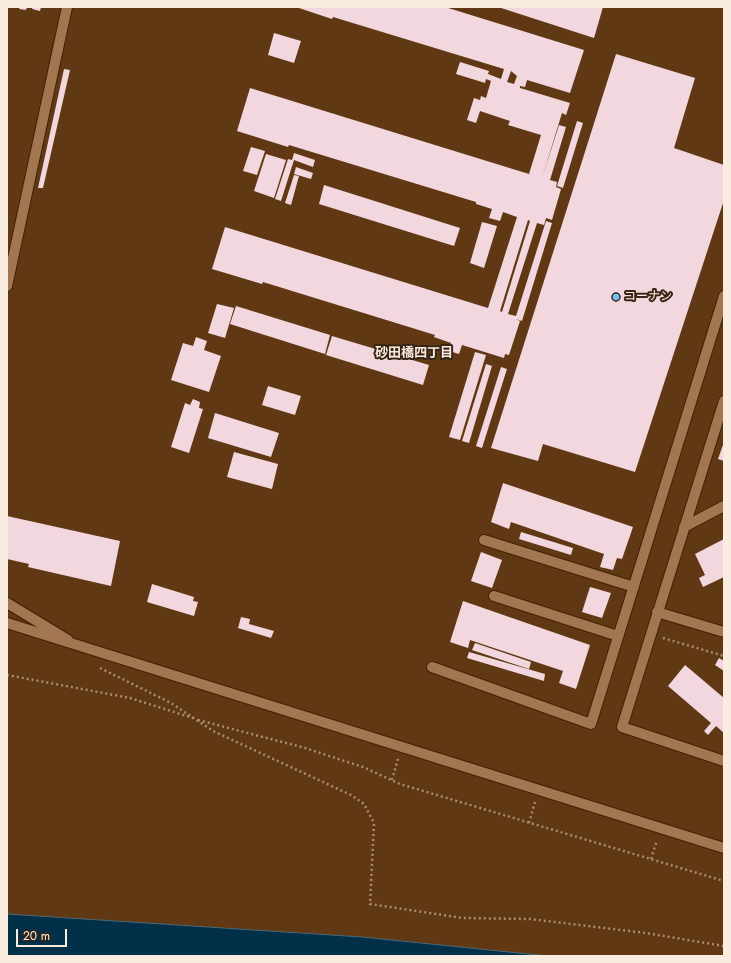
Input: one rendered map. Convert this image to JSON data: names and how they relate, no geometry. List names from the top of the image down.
{
  "districts": ["砂田橋四丁目"],
  "places": ["コーナン"],
  "scale_bar": "20 m"
}
